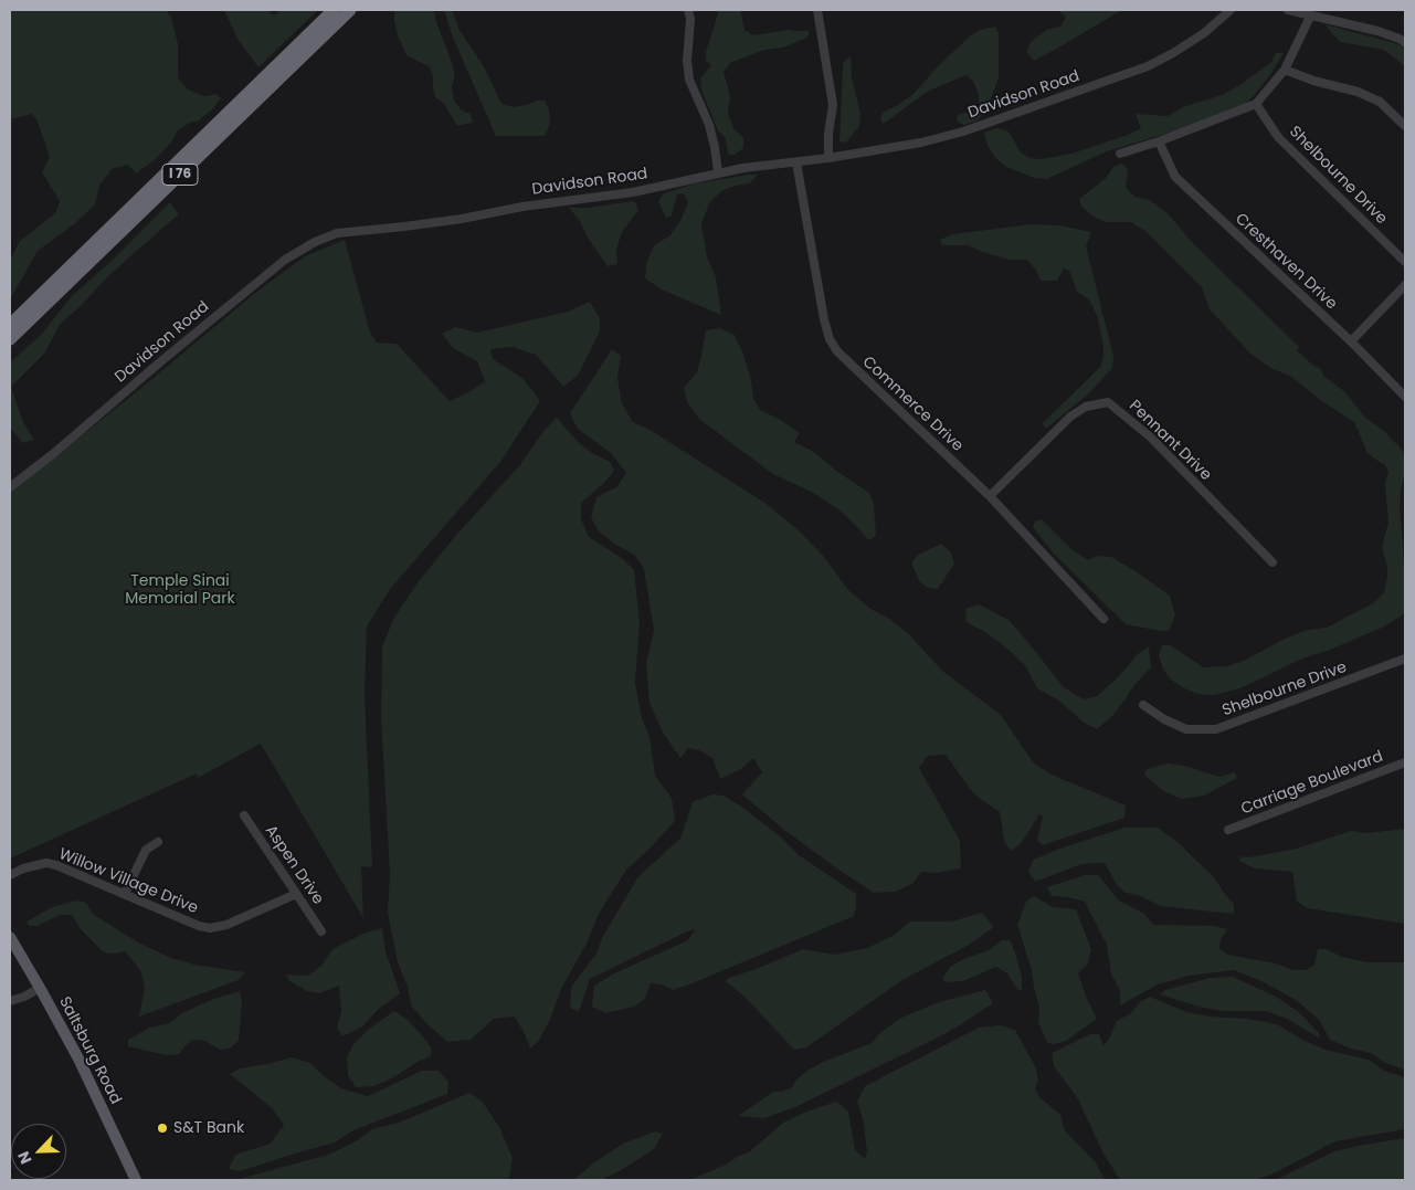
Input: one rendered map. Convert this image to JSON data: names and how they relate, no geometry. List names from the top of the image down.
{
  "streets": {
    "highway": ["I 76"],
    "main road": ["Saltsburg Road"],
    "street": [
      "Davidson Road",
      "Shelbourne Drive",
      "Cresthaven Drive",
      "Commerce Drive",
      "Pennant Drive",
      "Carriage Boulevard",
      "Aspen Drive",
      "Willow Village Drive"
    ]
  },
  "crossings": [
    ["Davidson Road", "Commerce Drive"],
    ["Commerce Drive", "Pennant Drive"],
    ["Aspen Drive", "Willow Village Drive"]
  ],
  "parks": ["Temple Sinai Memorial Park"],
  "places": ["S&T Bank"],
  "north": "bottom left"
}
